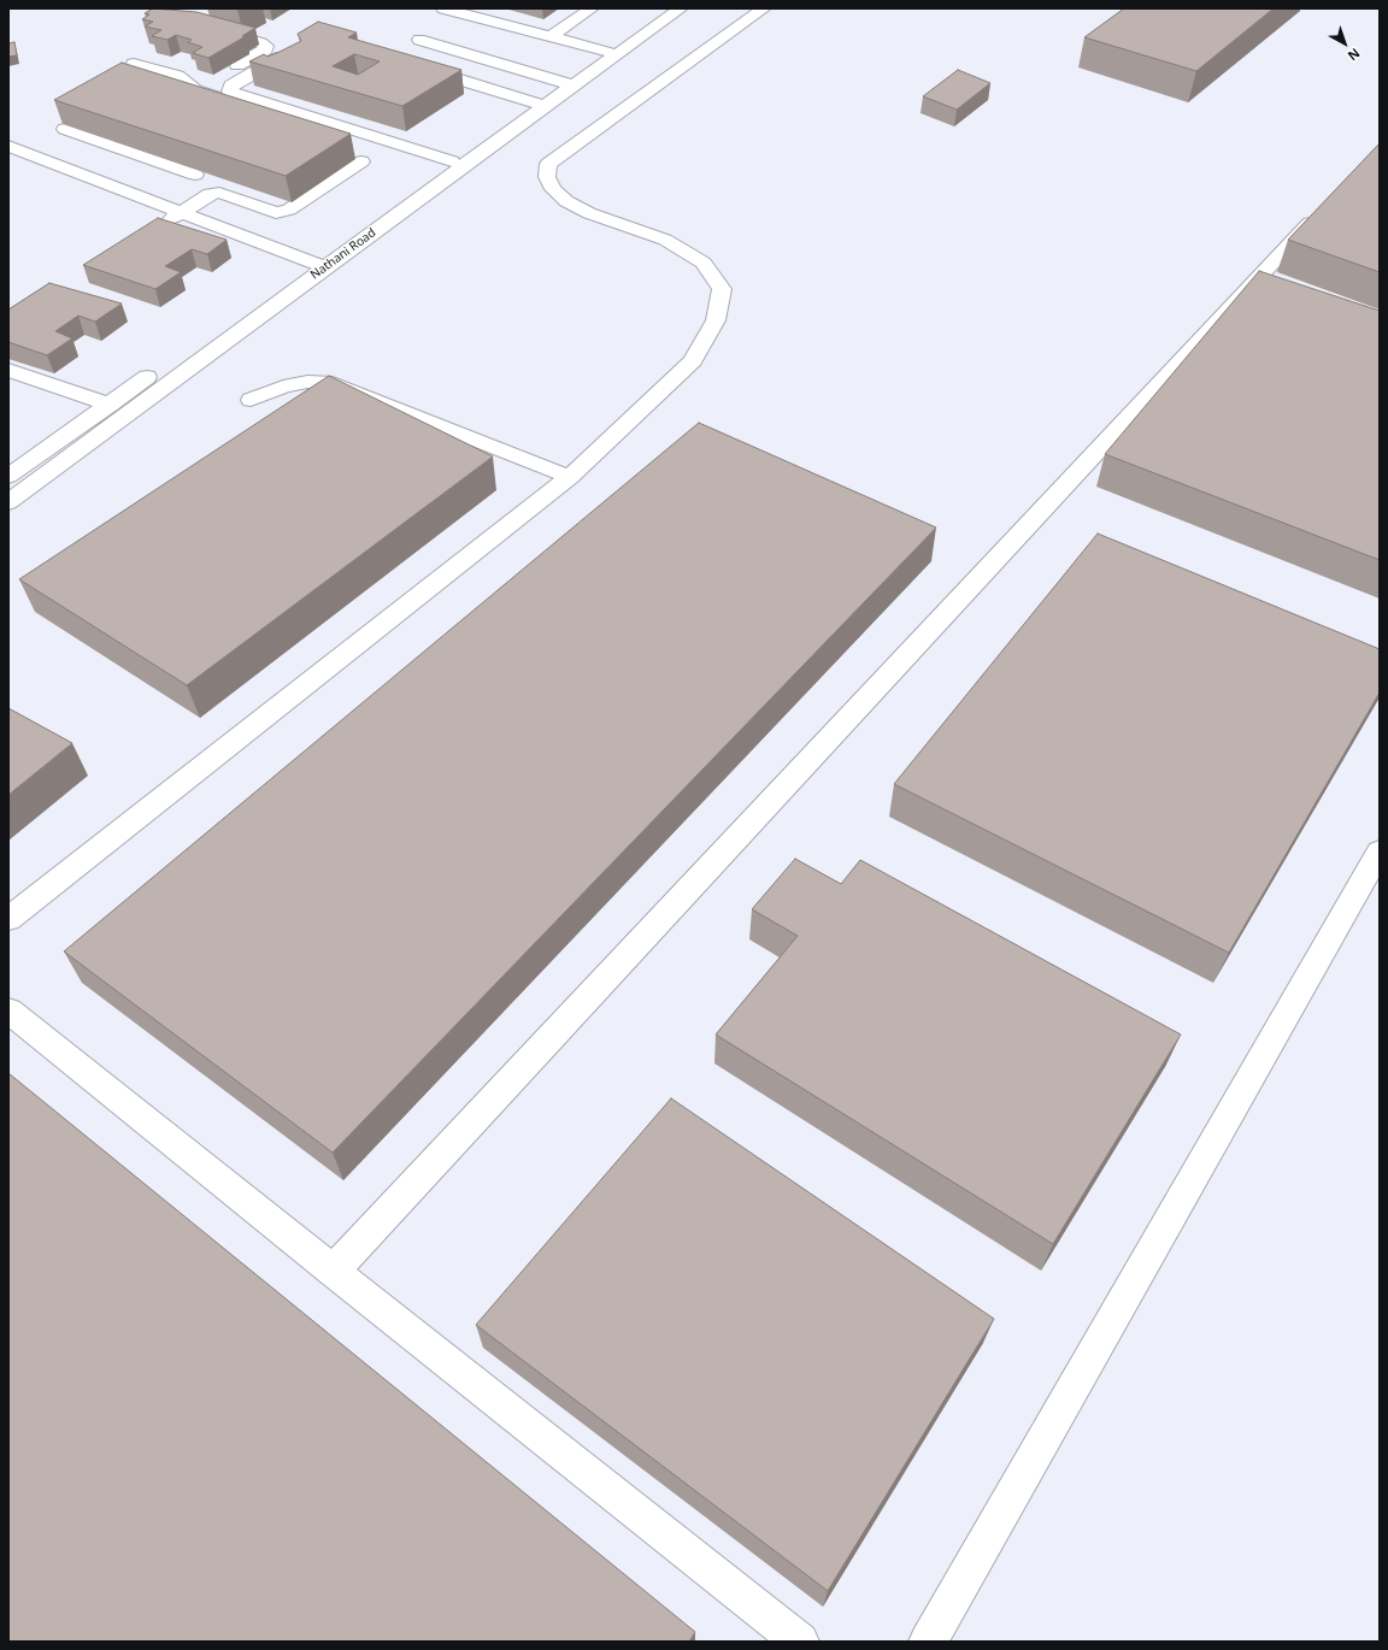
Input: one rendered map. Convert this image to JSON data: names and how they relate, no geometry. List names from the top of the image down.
{
  "streets": {
    "street": ["Nathani Road"]
  },
  "north": "bottom right"
}
